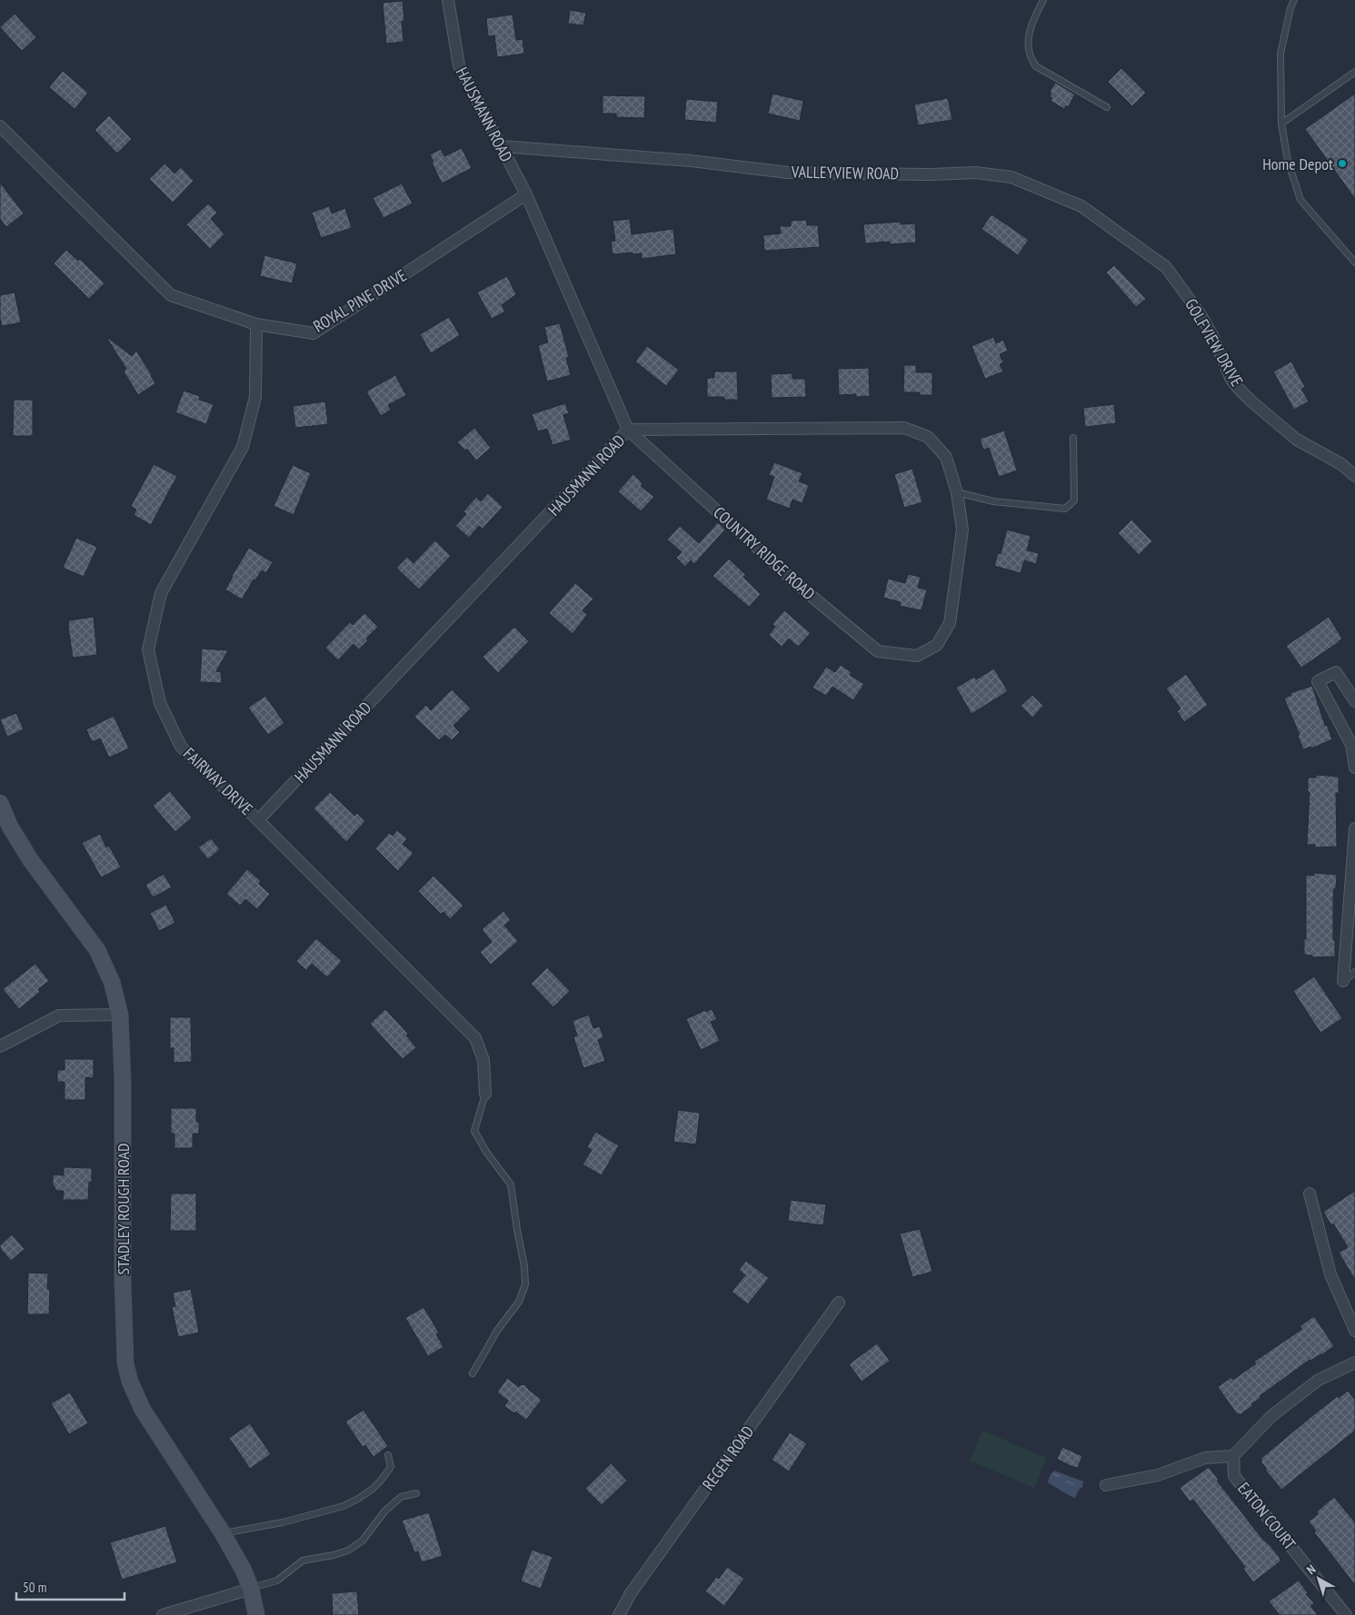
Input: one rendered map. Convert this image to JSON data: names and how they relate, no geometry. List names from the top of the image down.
{
  "streets": {
    "main road": ["STADLEY ROUGH ROAD"],
    "street": [
      "HAUSMANN ROAD",
      "VALLEYVIEW ROAD",
      "ROYAL PINE DRIVE",
      "GOLFVIEW DRIVE",
      "COUNTRY RIDGE ROAD",
      "FAIRWAY DRIVE",
      "REGEN ROAD",
      "EATON COURT"
    ]
  },
  "crossings": [
    ["HAUSMANN ROAD", "VALLEYVIEW ROAD"],
    ["HAUSMANN ROAD", "ROYAL PINE DRIVE"],
    ["HAUSMANN ROAD", "COUNTRY RIDGE ROAD"],
    ["HAUSMANN ROAD", "FAIRWAY DRIVE"],
    ["VALLEYVIEW ROAD", "GOLFVIEW DRIVE"],
    ["ROYAL PINE DRIVE", "FAIRWAY DRIVE"]
  ],
  "places": ["Home Depot"],
  "scale_bar": "50 m",
  "north": "top left"
}
